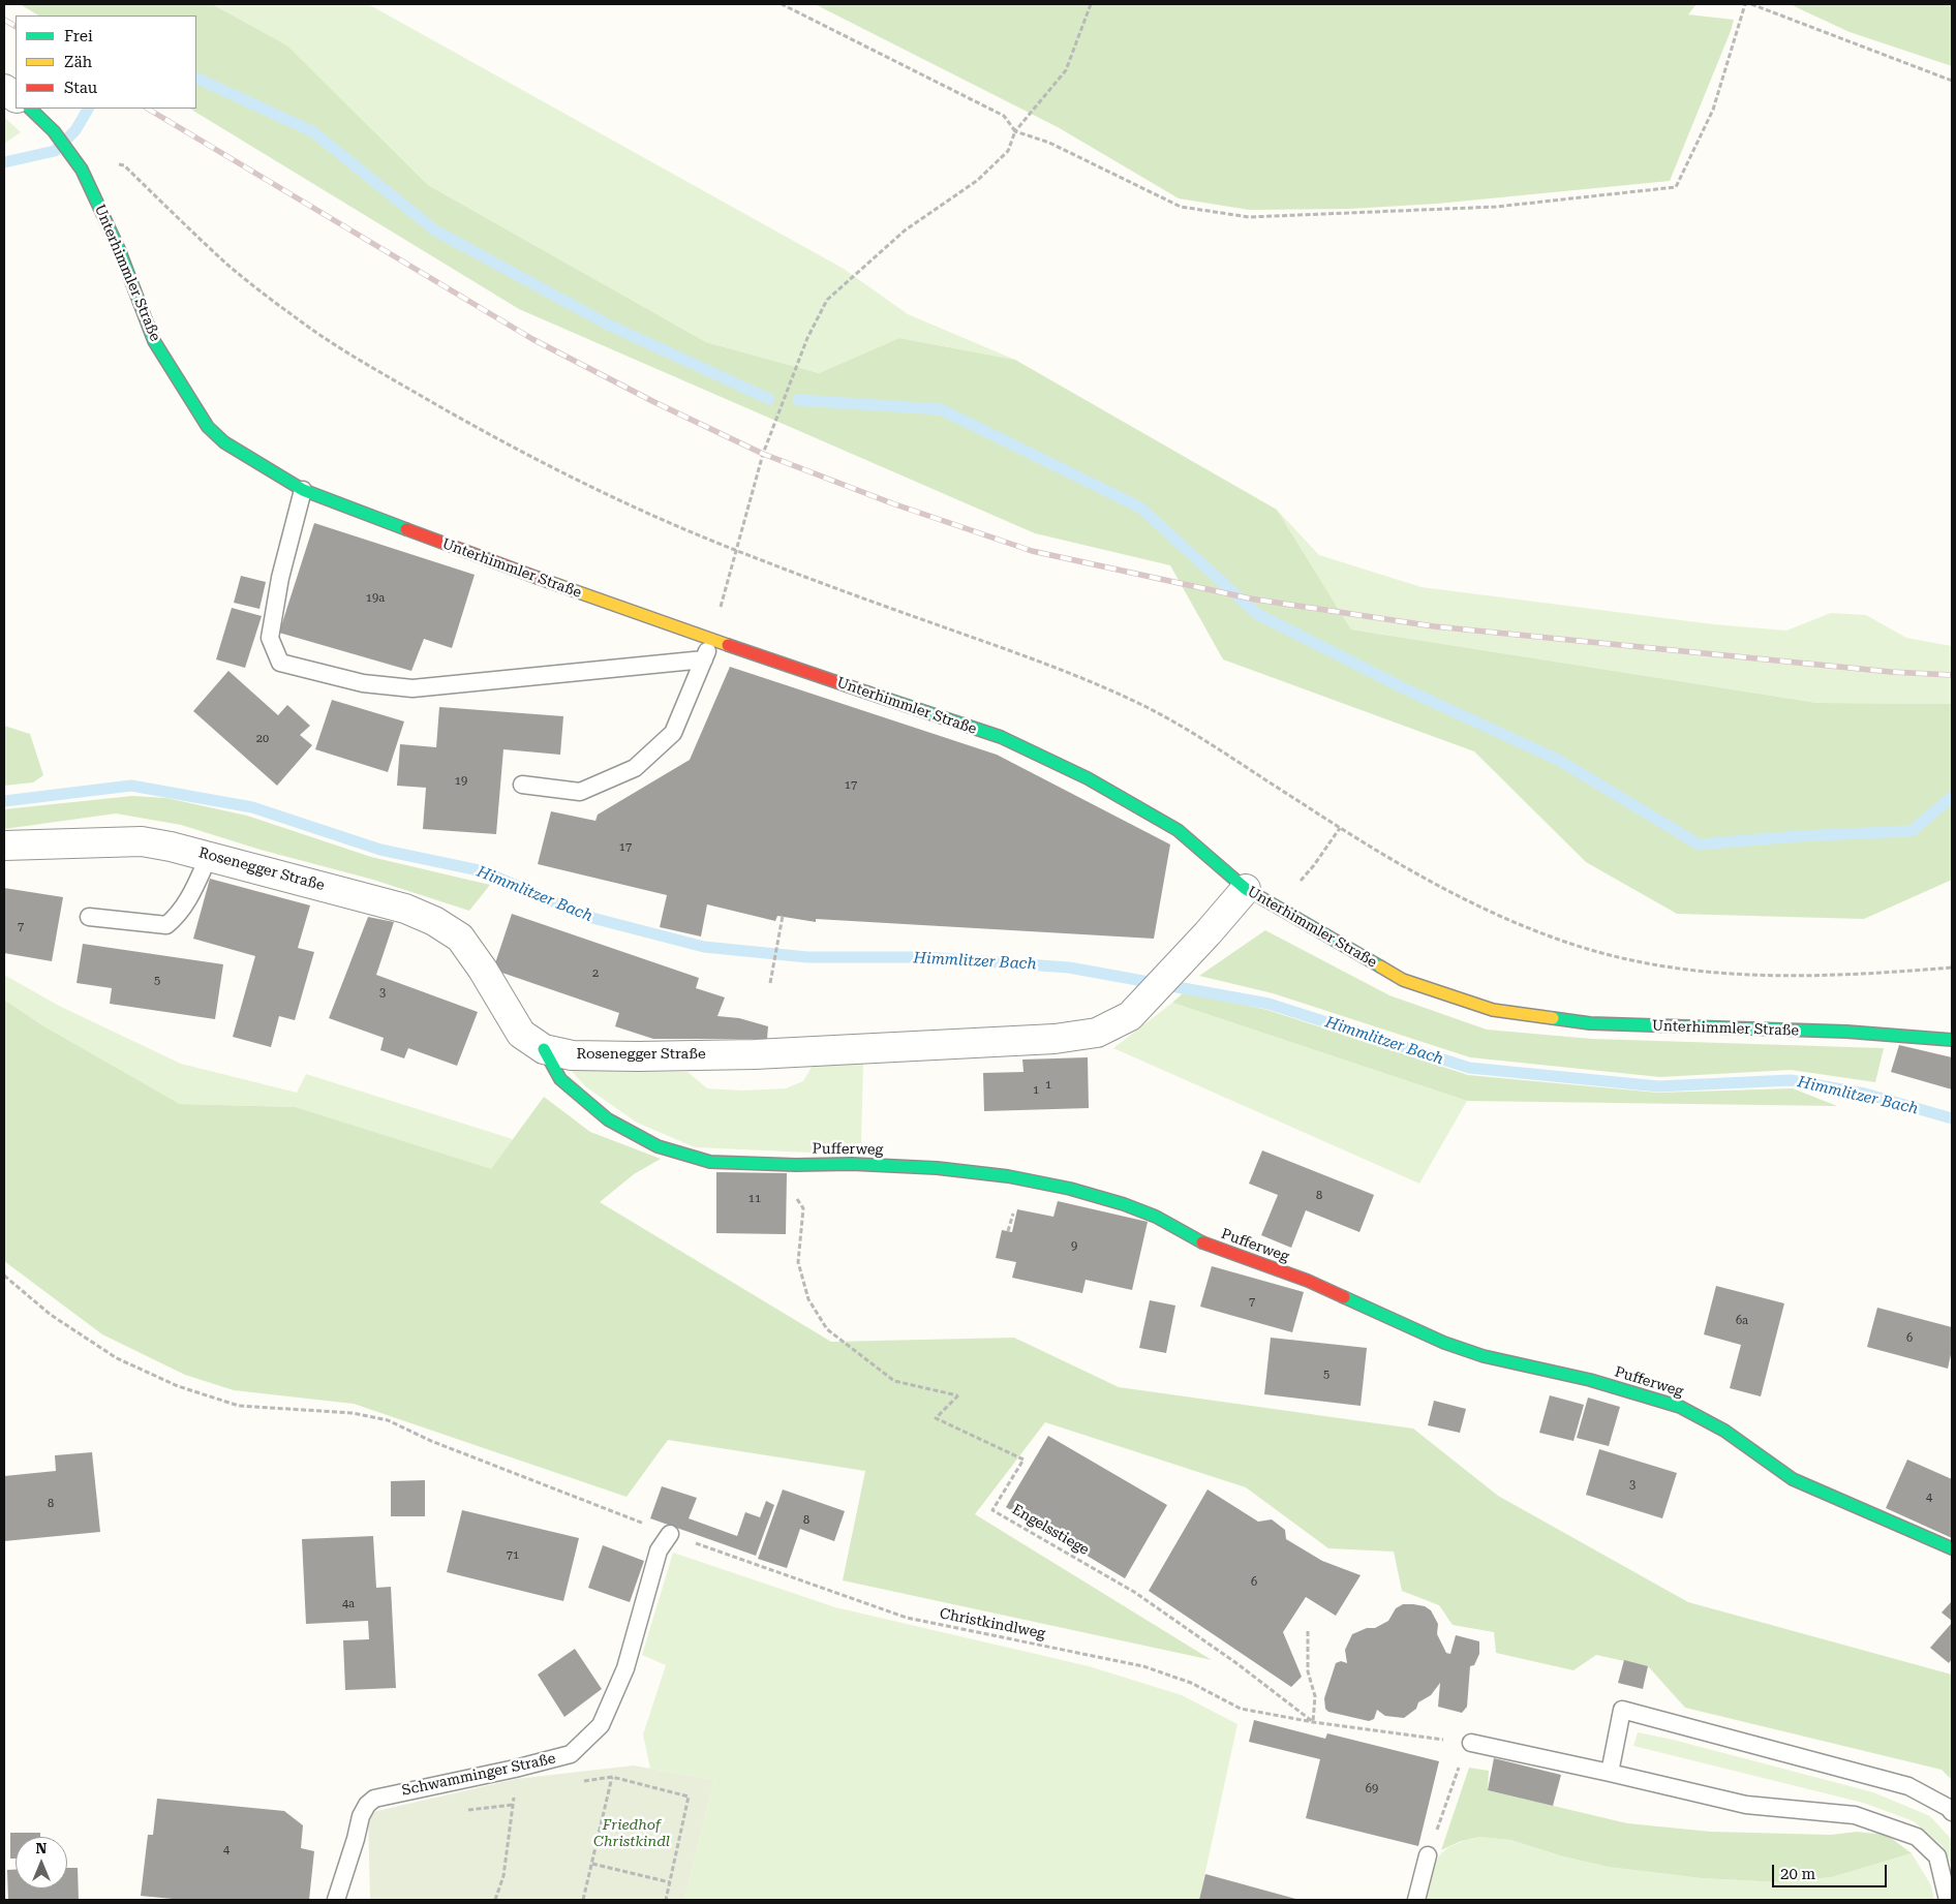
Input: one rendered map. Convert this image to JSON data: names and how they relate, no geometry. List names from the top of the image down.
{
  "streets": {
    "street": ["Unterhimmler Straße", "Rosenegger Straße", "Pufferweg"],
    "lane": ["Schwamminger Straße"],
    "path": ["Engelsstiege", "Christkindlweg"]
  },
  "crossings": [
    ["Unterhimmler Straße", "Rosenegger Straße"],
    ["Rosenegger Straße", "Pufferweg"],
    ["Pufferweg", "Engelsstiege"],
    ["Engelsstiege", "Christkindlweg"],
    ["Christkindlweg", "Schwamminger Straße"]
  ],
  "water": ["Himmlitzer Bach"],
  "parks": ["Friedhof Christkindl"],
  "house_numbers": [
    "19a",
    "20",
    "19",
    "17",
    "17",
    "7",
    "2",
    "5",
    "3",
    "1",
    "1",
    "8",
    "11",
    "9",
    "7",
    "6a",
    "6",
    "5",
    "3",
    "4",
    "8",
    "8",
    "71",
    "6",
    "4a",
    "69",
    "4"
  ],
  "legend": ["Frei", "Zäh", "Stau"],
  "scale_bar": "20 m",
  "north": "top"
}
